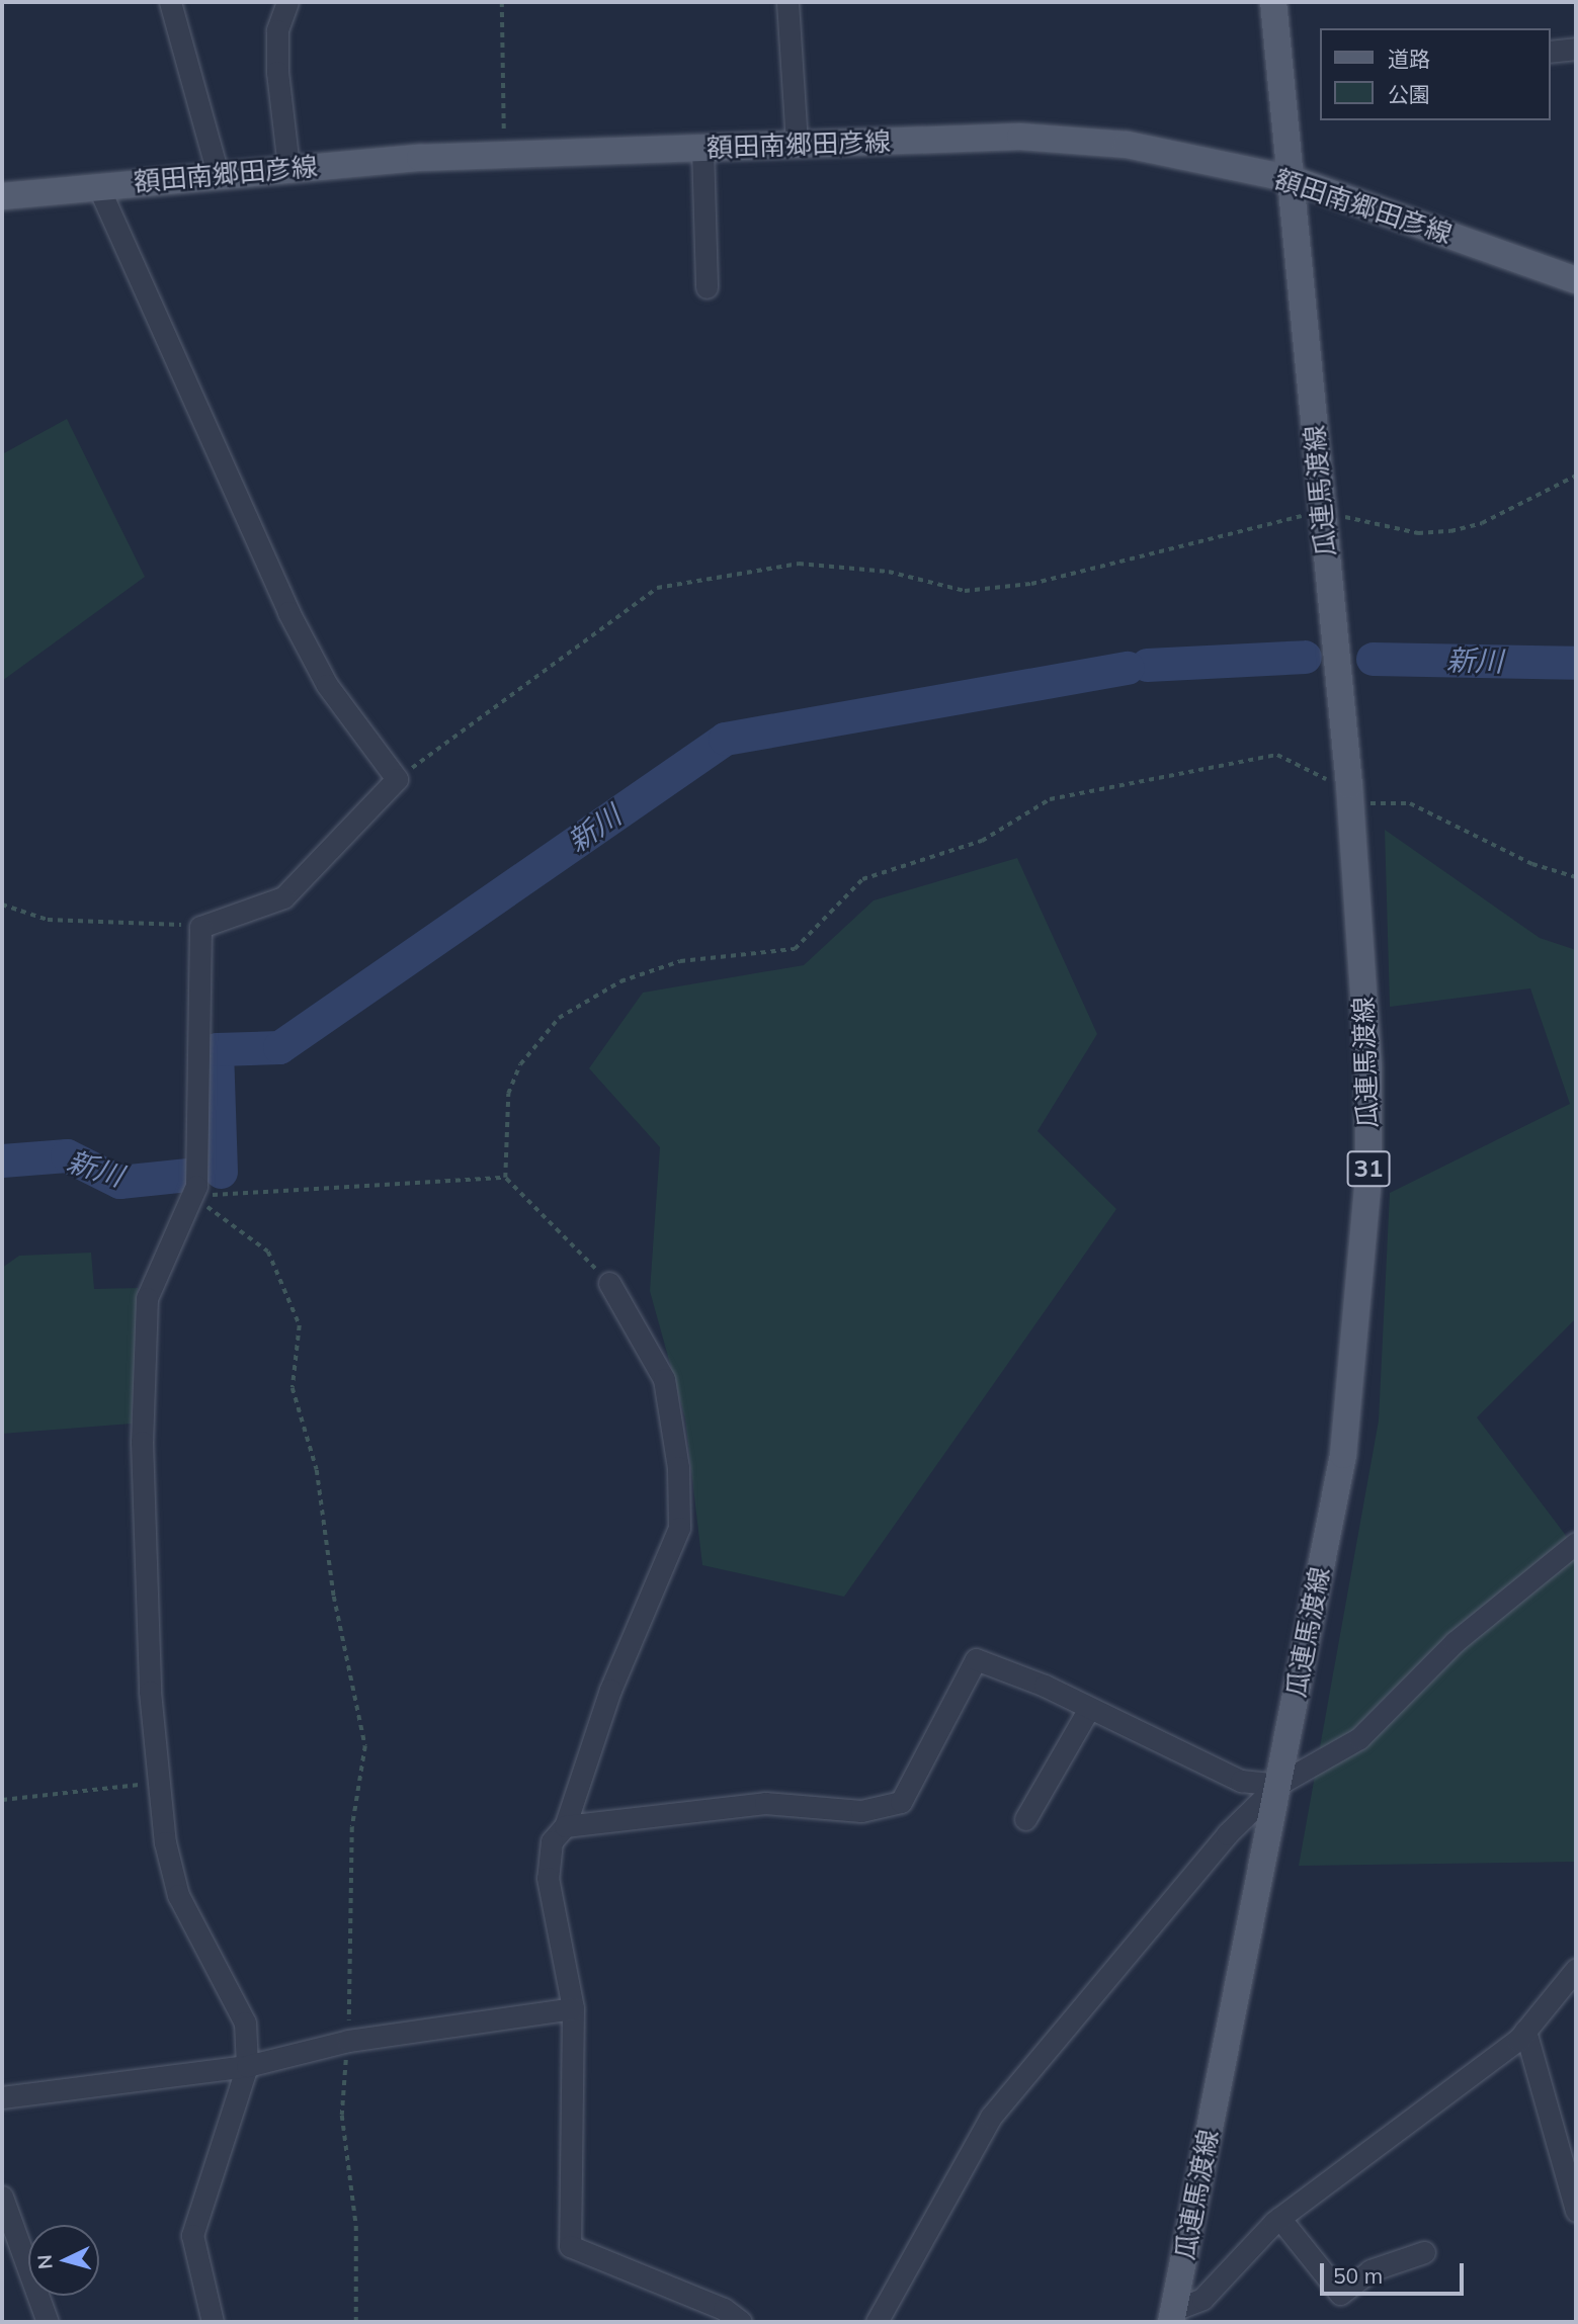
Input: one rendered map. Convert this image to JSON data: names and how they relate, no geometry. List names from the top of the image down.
{
  "streets": {
    "main road": ["額田南郷田彦線", "瓜連馬渡線", "31"]
  },
  "crossings": [
    ["額田南郷田彦線", "瓜連馬渡線"]
  ],
  "water": ["新川"],
  "legend": ["道路", "公園"],
  "scale_bar": "50 m",
  "north": "left"
}
